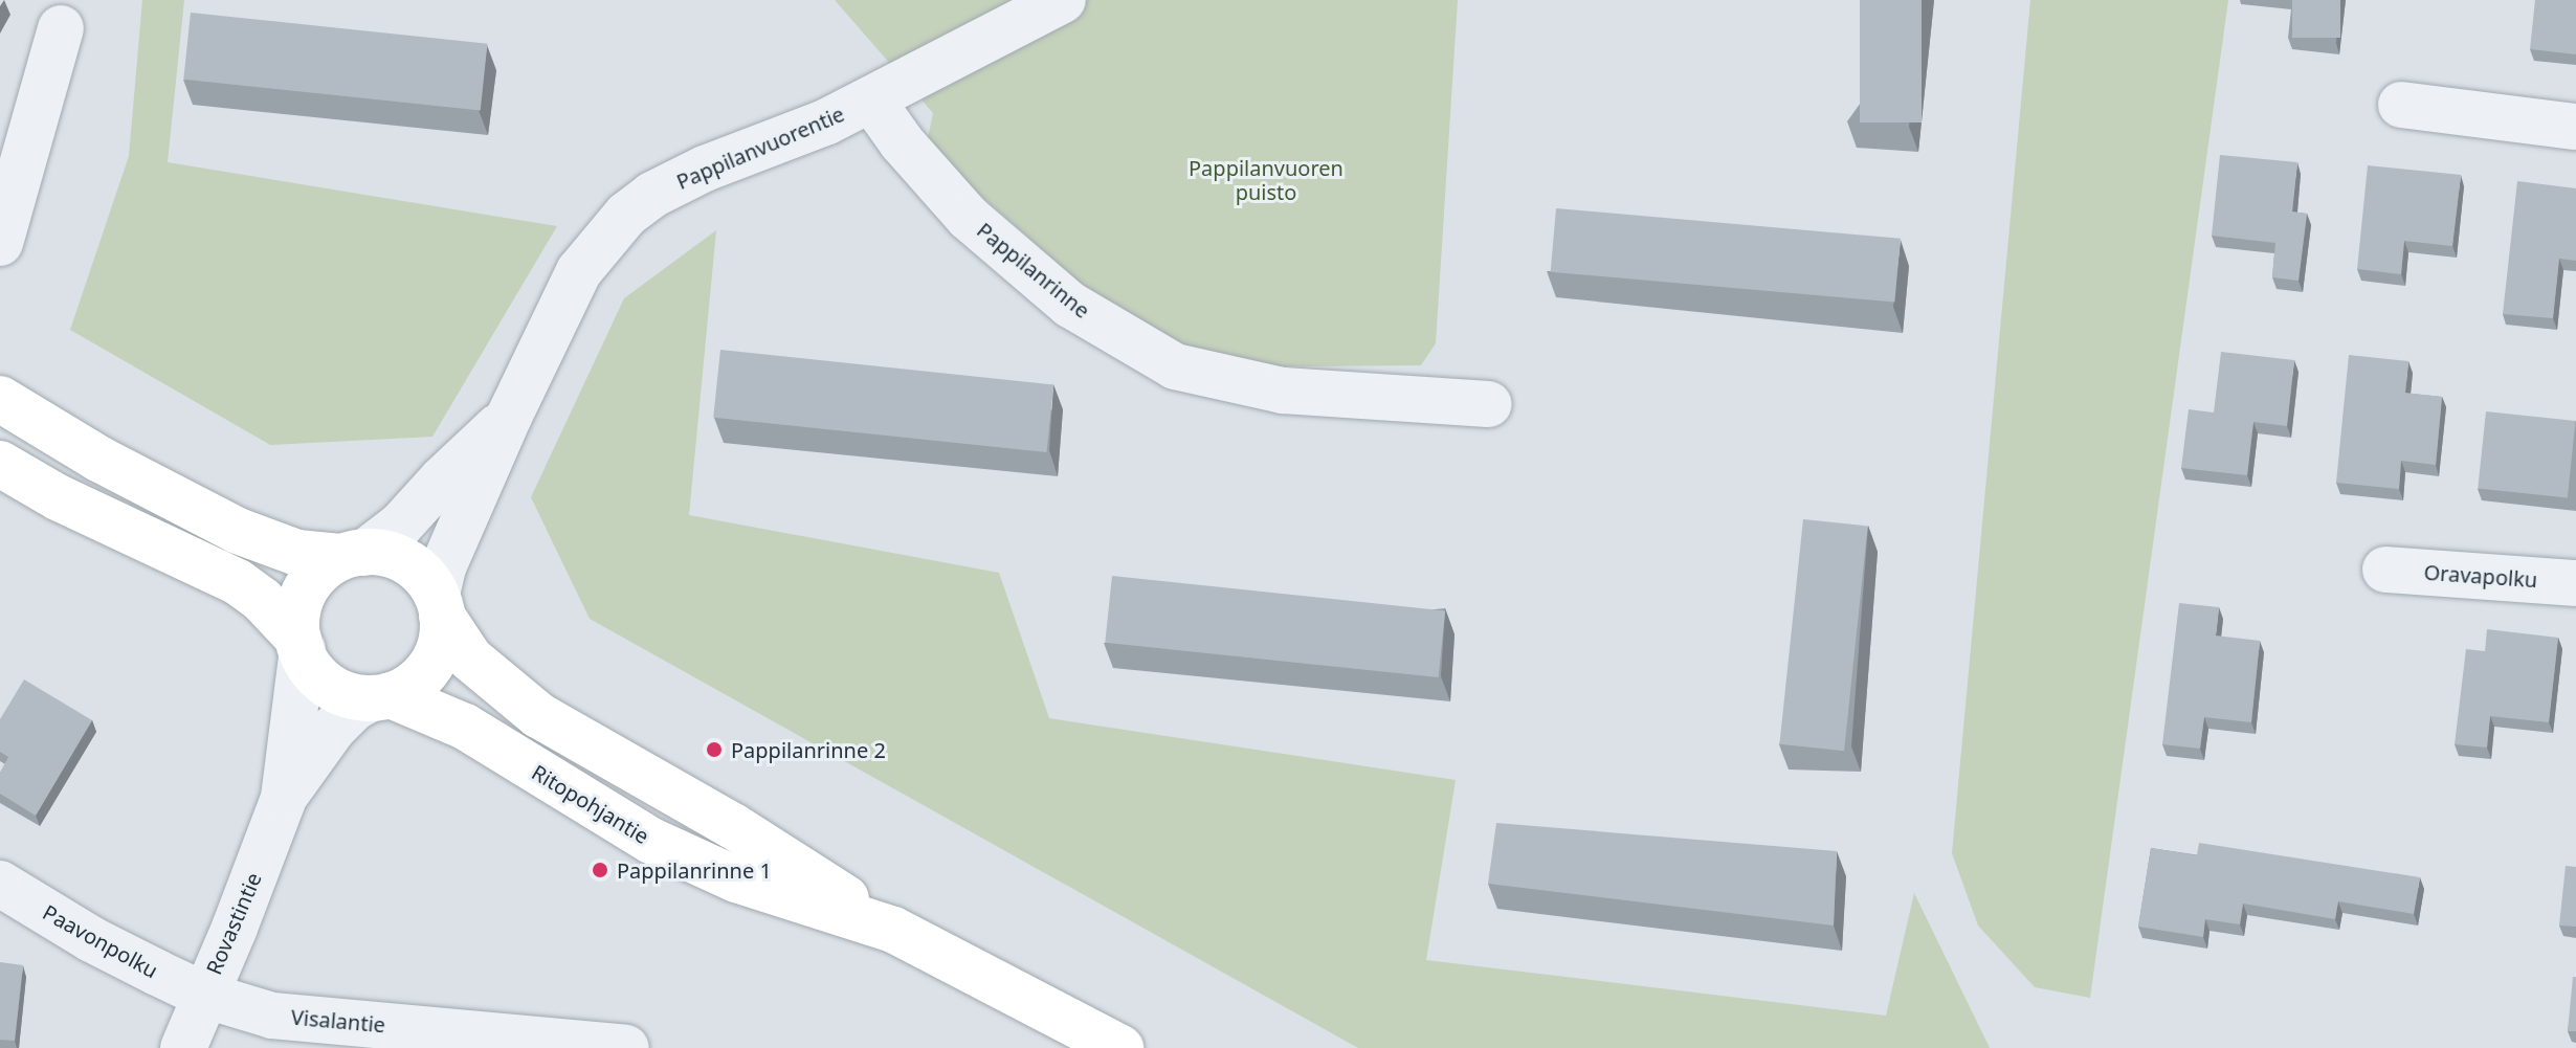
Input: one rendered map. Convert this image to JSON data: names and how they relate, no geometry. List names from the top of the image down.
{
  "streets": {
    "main road": ["Ritopohjantie"],
    "street": [
      "Pappilanvuorentie",
      "Pappilanrinne",
      "Oravapolku",
      "Rovastintie",
      "Paavonpolku",
      "Visalantie"
    ]
  },
  "crossings": [
    ["Pappilanvuorentie", "Pappilanrinne"],
    ["Pappilanvuorentie", "Ritopohjantie"],
    ["Pappilanvuorentie", "Rovastintie"],
    ["Ritopohjantie", "Rovastintie"],
    ["Rovastintie", "Paavonpolku"],
    ["Rovastintie", "Visalantie"],
    ["Paavonpolku", "Visalantie"]
  ],
  "parks": ["Pappilanvuoren puisto"],
  "places": ["Pappilanrinne 2", "Pappilanrinne 1"]
}
